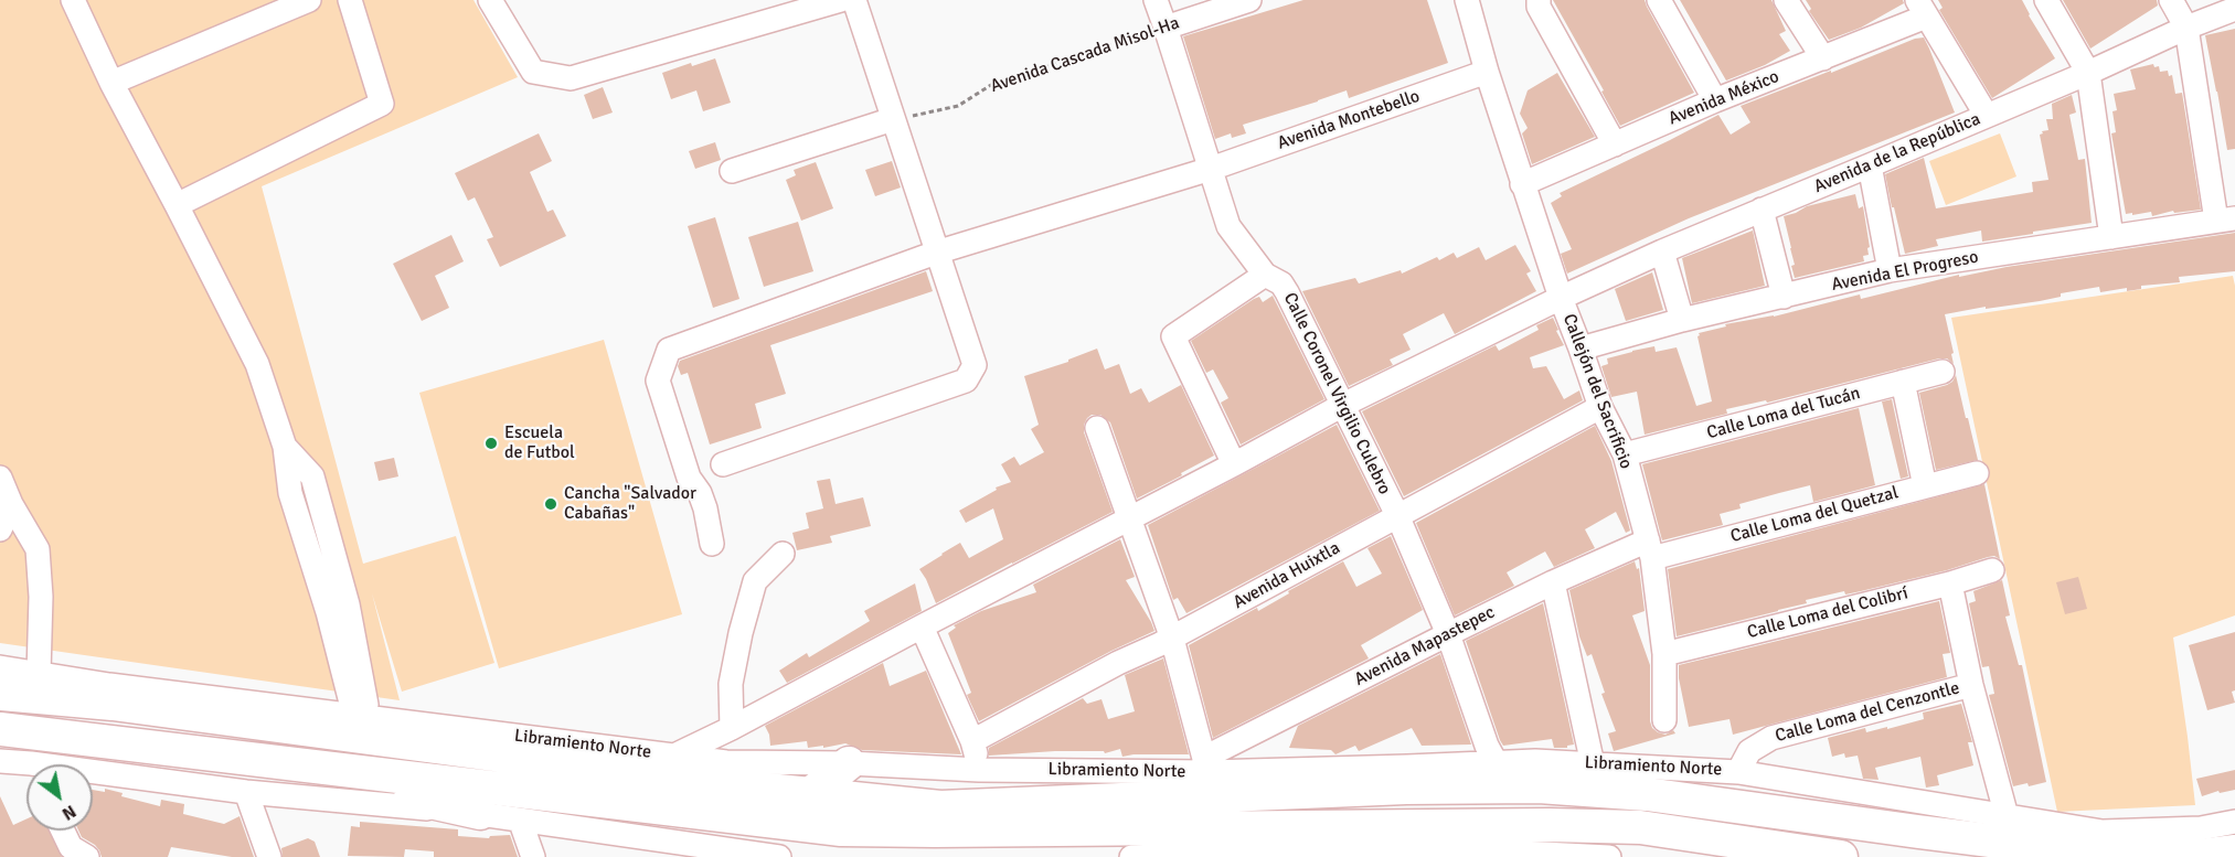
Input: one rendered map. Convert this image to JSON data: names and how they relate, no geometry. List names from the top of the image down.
{
  "streets": {
    "highway": ["Libramiento Norte"],
    "street": [
      "Avenida Cascada Misol-Ha",
      "Avenida México",
      "Avenida Montebello",
      "Avenida de la República",
      "Avenida El Progreso",
      "Callejón del Sacrificio",
      "Calle Coronel Virgilio Culebro",
      "Calle Loma del Tucán",
      "Calle Loma del Quetzal",
      "Avenida Huixtla",
      "Calle Loma del Colibrí",
      "Avenida Mapastepec",
      "Calle Loma del Cenzontle"
    ]
  },
  "crossings": [
    ["Avenida Cascada Misol-Ha", "Calle Coronel Virgilio Culebro"],
    ["Avenida México", "Callejón del Sacrificio"],
    ["Avenida Montebello", "Callejón del Sacrificio"],
    ["Avenida Montebello", "Calle Coronel Virgilio Culebro"],
    ["Avenida de la República", "Callejón del Sacrificio"],
    ["Avenida de la República", "Calle Coronel Virgilio Culebro"],
    ["Avenida de la República", "Libramiento Norte"],
    ["Avenida El Progreso", "Callejón del Sacrificio"],
    ["Callejón del Sacrificio", "Calle Loma del Tucán"],
    ["Callejón del Sacrificio", "Calle Loma del Quetzal"],
    ["Callejón del Sacrificio", "Avenida Huixtla"],
    ["Callejón del Sacrificio", "Calle Loma del Colibrí"],
    ["Callejón del Sacrificio", "Avenida Mapastepec"],
    ["Calle Coronel Virgilio Culebro", "Avenida Huixtla"],
    ["Calle Coronel Virgilio Culebro", "Avenida Mapastepec"],
    ["Calle Coronel Virgilio Culebro", "Libramiento Norte"],
    ["Calle Loma del Quetzal", "Avenida Mapastepec"],
    ["Avenida Mapastepec", "Libramiento Norte"],
    ["Calle Loma del Cenzontle", "Libramiento Norte"]
  ],
  "places": ["Escuela de Futbol", "Cancha \"Salvador Cabañas\""],
  "north": "bottom right"
}
